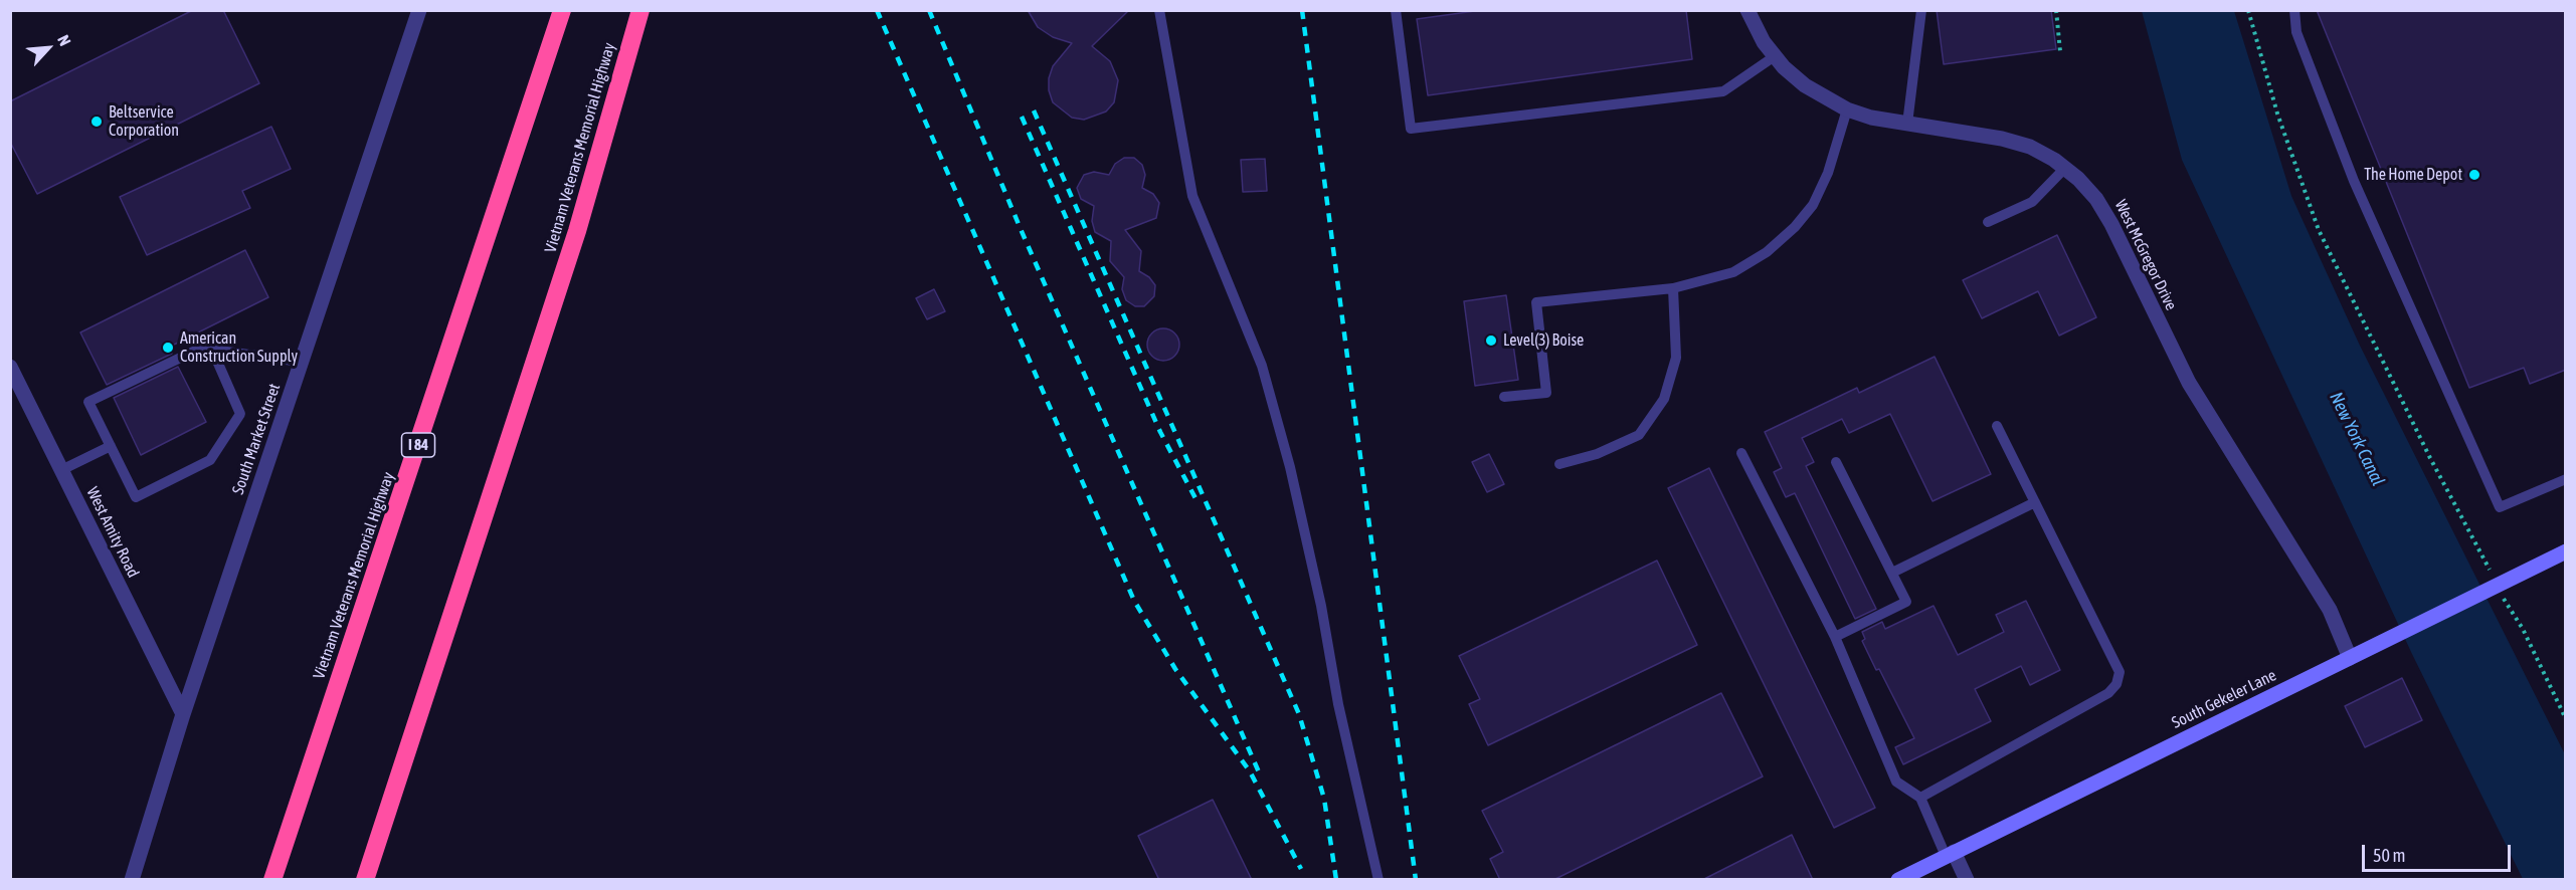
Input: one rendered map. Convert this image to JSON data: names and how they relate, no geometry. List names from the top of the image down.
{
  "streets": {
    "highway": ["Vietnam Veterans Memorial Highway", "I 84"],
    "street": [
      "West McGregor Drive",
      "South Market Street",
      "West Amity Road",
      "South Gekeler Lane"
    ]
  },
  "crossings": [
    ["West McGregor Drive", "South Gekeler Lane"],
    ["South Market Street", "West Amity Road"]
  ],
  "water": ["New York Canal"],
  "places": [
    "Beltservice Corporation",
    "The Home Depot",
    "Level(3) Boise",
    "American Construction Supply"
  ],
  "scale_bar": "50 m",
  "north": "top right"
}
